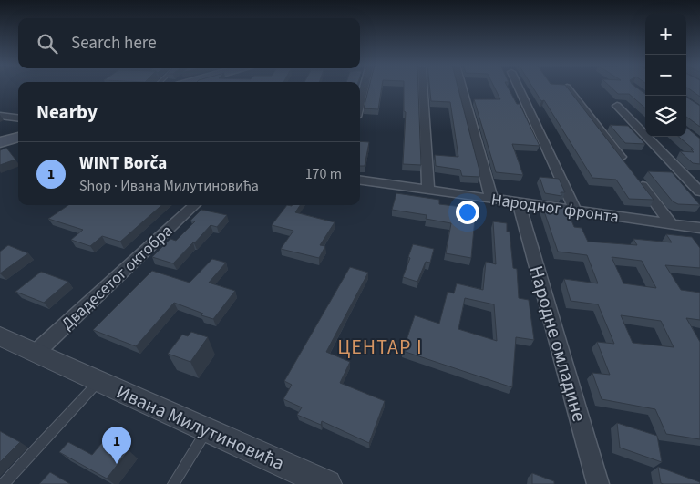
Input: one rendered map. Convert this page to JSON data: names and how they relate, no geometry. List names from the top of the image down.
{
  "streets": {
    "street": [
      "Народног фронта",
      "Двадесетог октобра",
      "Народне омладине",
      "Ивана Милутиновића"
    ]
  },
  "crossings": [
    ["Народног фронта", "Народне омладине"],
    ["Двадесетог октобра", "Ивана Милутиновића"]
  ],
  "districts": ["ЦЕНТАР I"],
  "page": {
    "map_buttons": ["+", "−"],
    "search": "Search here",
    "heading": "Nearby",
    "list": [
      {
        "mark": "1",
        "name": "WINT Borča",
        "note": "Shop · Ивана Милутиновића",
        "value": "170 m"
      }
    ],
    "pins": "1"
  }
}
